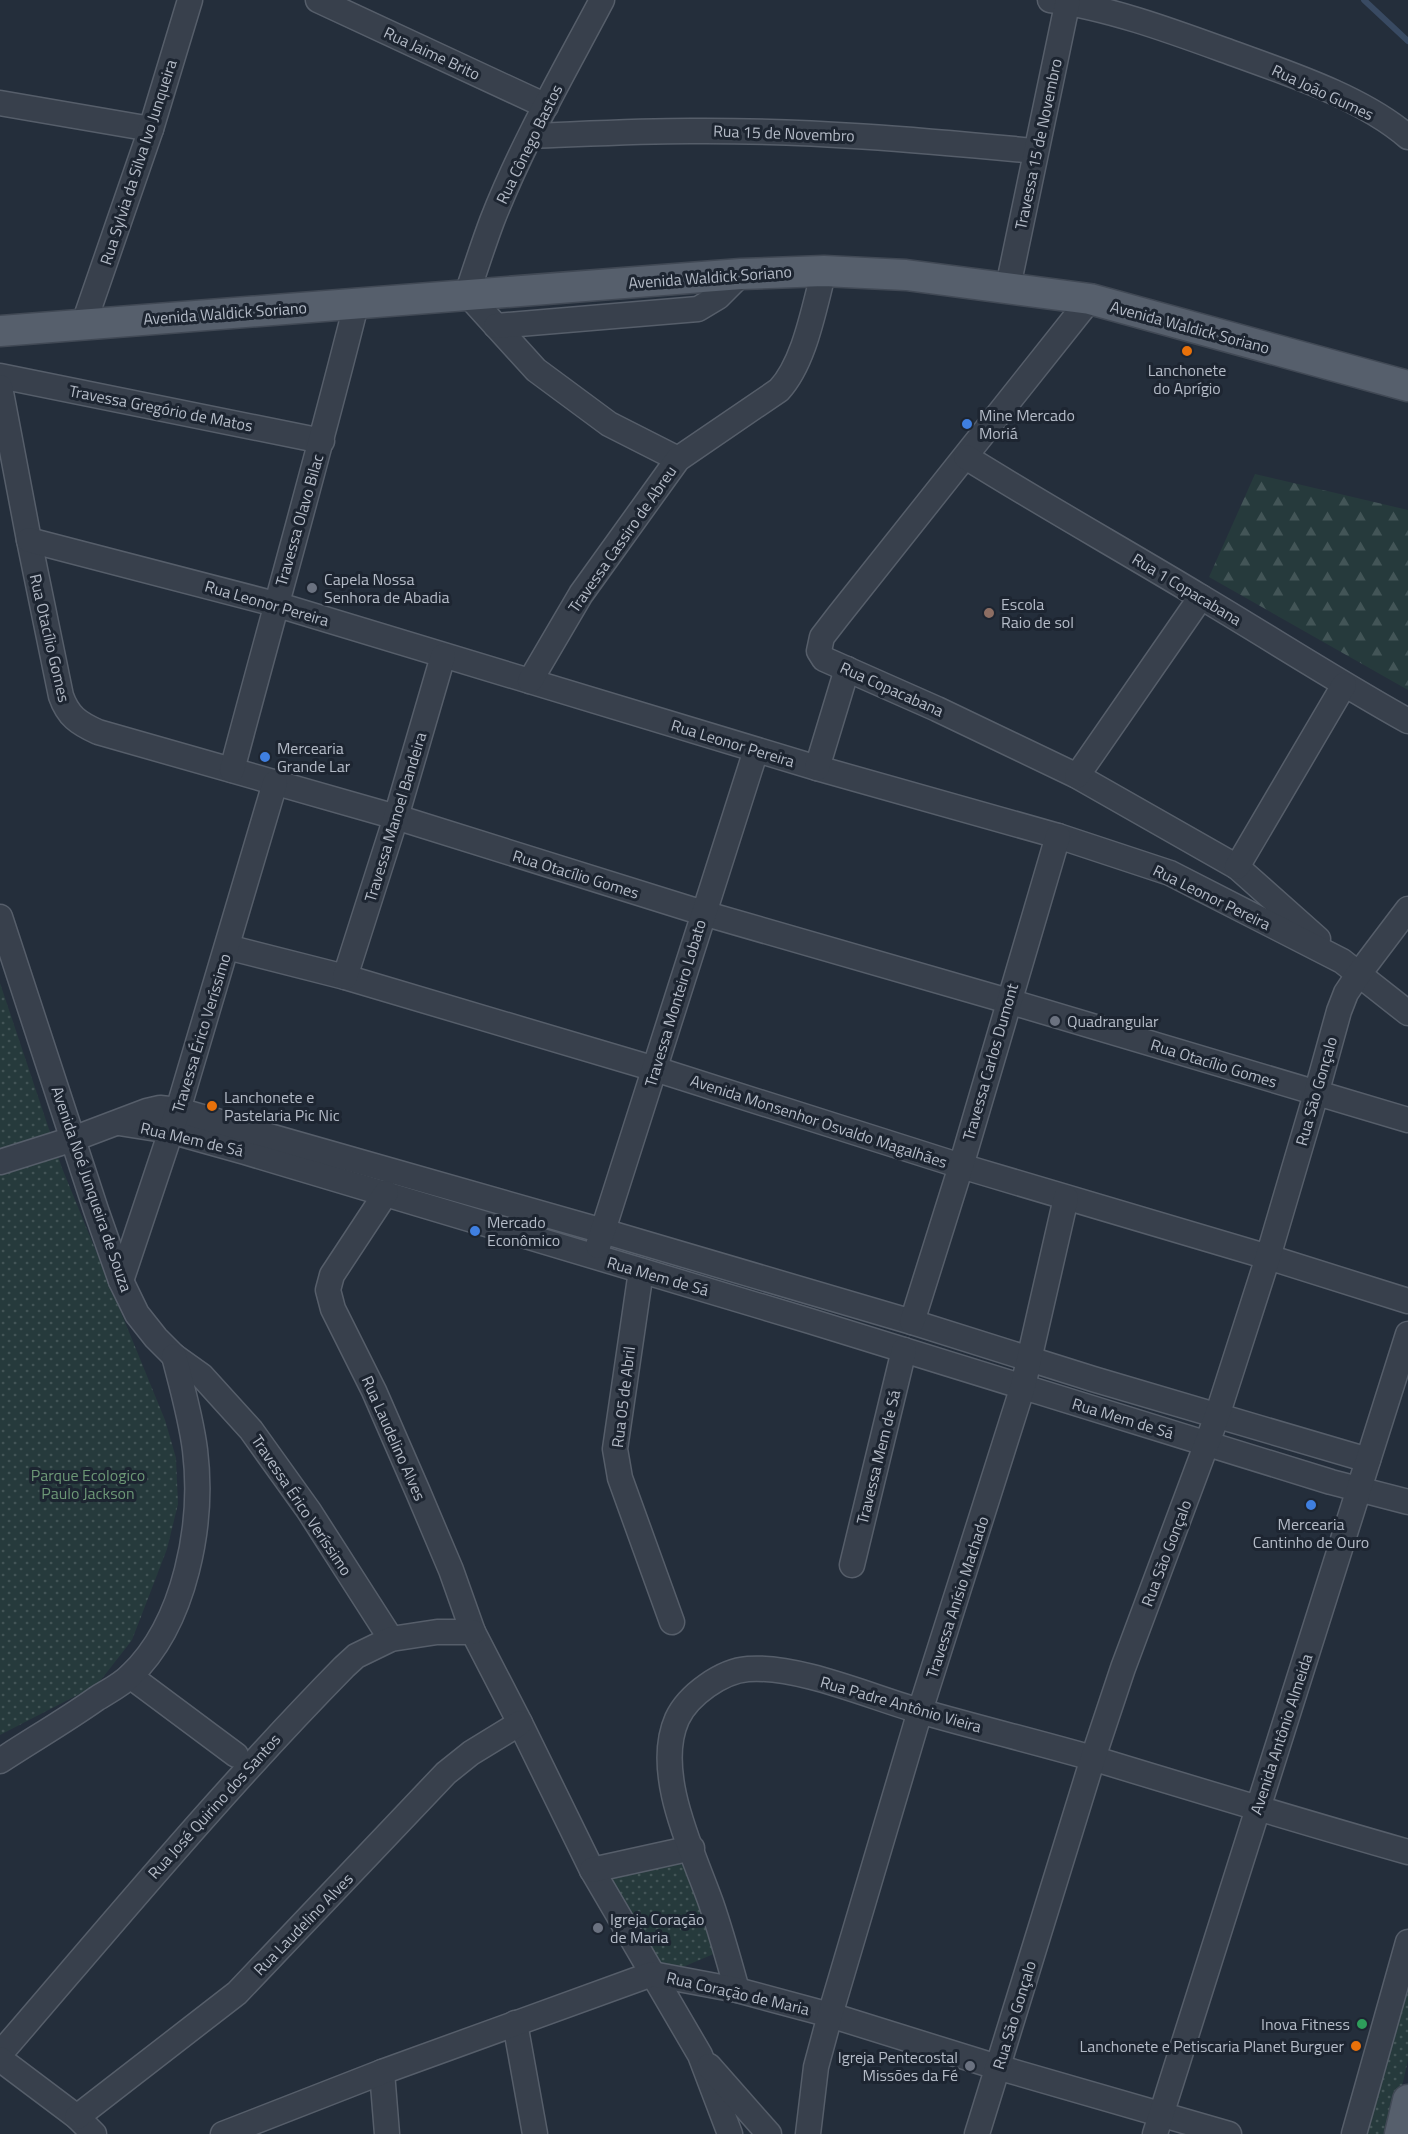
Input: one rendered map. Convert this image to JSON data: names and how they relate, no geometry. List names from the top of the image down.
{
  "streets": {
    "main road": ["Avenida Waldick Soriano"],
    "street": [
      "Rua Jaime Brito",
      "Rua João Gumes",
      "Rua 15 de Novembro",
      "Rua Cônego Bastos",
      "Travessa 15 de Novembro",
      "Rua Sylvia da Silva Ivo Junqueira",
      "Travessa Gregório de Matos",
      "Travessa Olavo Bilac",
      "Travessa Cassiro de Abreu",
      "Rua 1 Copacabana",
      "Rua Leonor Pereira",
      "Rua Otacílio Gomes",
      "Rua Copacabana",
      "Travessa Manoel Bandeira",
      "Travessa Monteiro Lobato",
      "Travessa Érico Veríssimo",
      "Travessa Carlos Dumont",
      "Rua São Gonçalo",
      "Avenida Monsenhor Osvaldo Magalhães",
      "Rua Mem de Sá",
      "Avenida Noé Junqueira de Souza",
      "Rua 05 de Abril",
      "Rua Laudelino Alves",
      "Travessa Mem de Sá",
      "Travessa Anísio Machado",
      "Rua Padre Antônio Vieira",
      "Avenida Antônio Almeida",
      "Rua José Quirino dos Santos",
      "Rua Coração de Maria"
    ]
  },
  "crossings": [
    ["Rua Jaime Brito", "Rua Cônego Bastos"],
    ["Rua João Gumes", "Travessa 15 de Novembro"],
    ["Rua 15 de Novembro", "Rua Cônego Bastos"],
    ["Rua 15 de Novembro", "Travessa 15 de Novembro"],
    ["Rua Cônego Bastos", "Avenida Waldick Soriano"],
    ["Travessa 15 de Novembro", "Avenida Waldick Soriano"],
    ["Rua Sylvia da Silva Ivo Junqueira", "Avenida Waldick Soriano"],
    ["Avenida Waldick Soriano", "Travessa Olavo Bilac"],
    ["Avenida Waldick Soriano", "Travessa Cassiro de Abreu"],
    ["Avenida Waldick Soriano", "Rua Copacabana"],
    ["Travessa Gregório de Matos", "Travessa Olavo Bilac"],
    ["Travessa Olavo Bilac", "Rua Leonor Pereira"],
    ["Travessa Olavo Bilac", "Rua Otacílio Gomes"],
    ["Travessa Cassiro de Abreu", "Rua Leonor Pereira"],
    ["Rua 1 Copacabana", "Rua Copacabana"],
    ["Rua Leonor Pereira", "Rua Otacílio Gomes"],
    ["Rua Leonor Pereira", "Rua Copacabana"],
    ["Rua Leonor Pereira", "Travessa Manoel Bandeira"],
    ["Rua Leonor Pereira", "Travessa Monteiro Lobato"],
    ["Rua Leonor Pereira", "Travessa Carlos Dumont"],
    ["Rua Leonor Pereira", "Rua São Gonçalo"],
    ["Rua Otacílio Gomes", "Travessa Manoel Bandeira"],
    ["Rua Otacílio Gomes", "Travessa Monteiro Lobato"],
    ["Rua Otacílio Gomes", "Travessa Érico Veríssimo"],
    ["Rua Otacílio Gomes", "Travessa Carlos Dumont"],
    ["Rua Otacílio Gomes", "Rua São Gonçalo"],
    ["Rua Copacabana", "Rua São Gonçalo"],
    ["Travessa Manoel Bandeira", "Avenida Monsenhor Osvaldo Magalhães"],
    ["Travessa Monteiro Lobato", "Avenida Monsenhor Osvaldo Magalhães"],
    ["Travessa Monteiro Lobato", "Rua Mem de Sá"],
    ["Travessa Érico Veríssimo", "Avenida Monsenhor Osvaldo Magalhães"],
    ["Travessa Érico Veríssimo", "Rua Mem de Sá"],
    ["Travessa Érico Veríssimo", "Avenida Noé Junqueira de Souza"],
    ["Travessa Érico Veríssimo", "Rua José Quirino dos Santos"],
    ["Travessa Carlos Dumont", "Avenida Monsenhor Osvaldo Magalhães"],
    ["Travessa Carlos Dumont", "Rua Mem de Sá"],
    ["Rua São Gonçalo", "Avenida Monsenhor Osvaldo Magalhães"],
    ["Rua São Gonçalo", "Rua Mem de Sá"],
    ["Rua São Gonçalo", "Rua Padre Antônio Vieira"],
    ["Rua São Gonçalo", "Rua Coração de Maria"],
    ["Avenida Monsenhor Osvaldo Magalhães", "Travessa Anísio Machado"],
    ["Rua Mem de Sá", "Avenida Noé Junqueira de Souza"],
    ["Rua Mem de Sá", "Rua 05 de Abril"],
    ["Rua Mem de Sá", "Rua Laudelino Alves"],
    ["Rua Mem de Sá", "Travessa Mem de Sá"],
    ["Rua Mem de Sá", "Travessa Anísio Machado"],
    ["Rua Mem de Sá", "Avenida Antônio Almeida"],
    ["Rua Laudelino Alves", "Rua José Quirino dos Santos"],
    ["Rua Laudelino Alves", "Rua Coração de Maria"],
    ["Travessa Anísio Machado", "Rua Padre Antônio Vieira"],
    ["Travessa Anísio Machado", "Rua Coração de Maria"],
    ["Rua Padre Antônio Vieira", "Avenida Antônio Almeida"],
    ["Rua Padre Antônio Vieira", "Rua Coração de Maria"],
    ["Avenida Antônio Almeida", "Rua Coração de Maria"]
  ],
  "parks": ["Parque Ecologico Paulo Jackson"],
  "places": [
    "Lanchonete do Aprígio",
    "Mine Mercado Moriá",
    "Capela Nossa Senhora de Abadia",
    "Escola Raio de sol",
    "Mercearia Grande Lar",
    "Quadrangular",
    "Lanchonete e Pastelaria Pic Nic",
    "Mercado Econômico",
    "Mercearia Cantinho de Ouro",
    "Igreja Coração de Maria",
    "Inova Fitness",
    "Lanchonete e Petiscaria Planet Burguer",
    "Igreja Pentecostal Missões da Fé"
  ]
}
